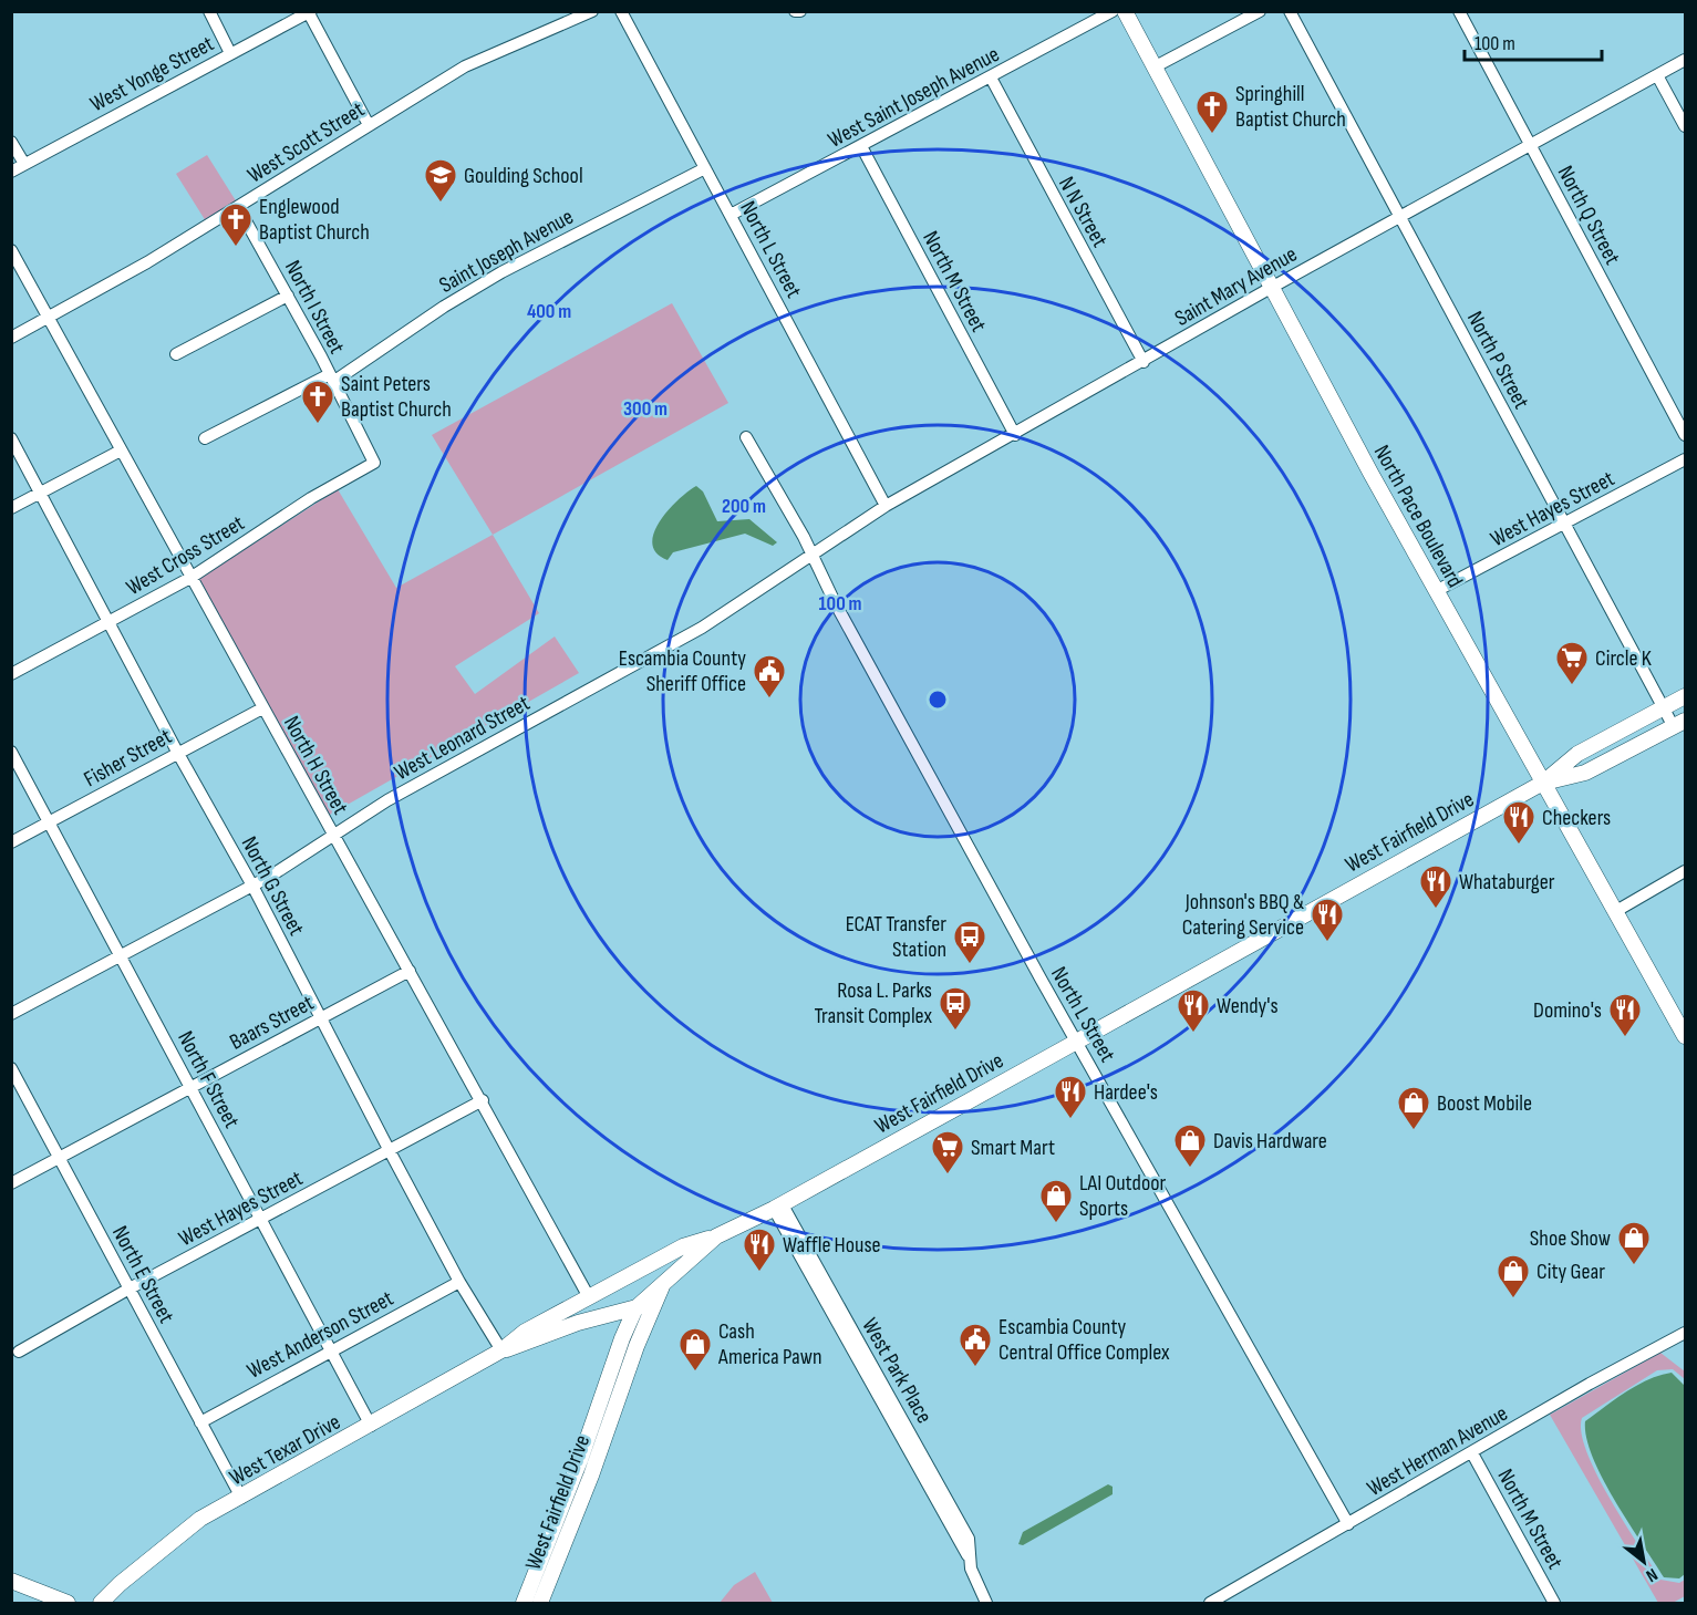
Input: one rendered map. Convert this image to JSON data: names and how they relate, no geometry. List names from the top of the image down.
{
  "streets": {
    "main road": ["North Pace Boulevard", "West Fairfield Drive", "West Texar Drive"],
    "street": [
      "West Yonge Street",
      "West Saint Joseph Avenue",
      "West Scott Street",
      "N N Street",
      "North Q Street",
      "North L Street",
      "Saint Joseph Avenue",
      "North M Street",
      "Saint Mary Avenue",
      "North I Street",
      "North P Street",
      "West Hayes Street",
      "West Cross Street",
      "West Leonard Street",
      "Fisher Street",
      "North H Street",
      "North G Street",
      "Baars Street",
      "North F Street",
      "North E Street",
      "West Anderson Street",
      "West Park Place",
      "West Herman Avenue"
    ]
  },
  "crossings": [
    ["West Saint Joseph Avenue", "N N Street"],
    ["West Saint Joseph Avenue", "North L Street"],
    ["West Saint Joseph Avenue", "North M Street"],
    ["West Scott Street", "North I Street"],
    ["West Scott Street", "North H Street"],
    ["N N Street", "Saint Mary Avenue"],
    ["North Q Street", "Saint Mary Avenue"],
    ["North L Street", "Saint Joseph Avenue"],
    ["North L Street", "Saint Mary Avenue"],
    ["North L Street", "West Leonard Street"],
    ["North L Street", "West Fairfield Drive"],
    ["North L Street", "West Herman Avenue"],
    ["Saint Joseph Avenue", "North I Street"],
    ["North M Street", "Saint Mary Avenue"],
    ["North M Street", "West Herman Avenue"],
    ["Saint Mary Avenue", "North P Street"],
    ["Saint Mary Avenue", "North Pace Boulevard"],
    ["Saint Mary Avenue", "West Leonard Street"],
    ["North I Street", "West Cross Street"],
    ["North P Street", "West Hayes Street"],
    ["North P Street", "West Fairfield Drive"],
    ["West Hayes Street", "North Pace Boulevard"],
    ["West Hayes Street", "North H Street"],
    ["West Hayes Street", "North G Street"],
    ["West Hayes Street", "North F Street"],
    ["West Hayes Street", "North E Street"],
    ["North Pace Boulevard", "West Fairfield Drive"],
    ["West Cross Street", "North H Street"],
    ["West Cross Street", "North G Street"],
    ["West Leonard Street", "North H Street"],
    ["West Leonard Street", "North G Street"],
    ["West Leonard Street", "North F Street"],
    ["Fisher Street", "North H Street"],
    ["Fisher Street", "North G Street"],
    ["Fisher Street", "North F Street"],
    ["North H Street", "Baars Street"],
    ["North H Street", "West Texar Drive"],
    ["West Fairfield Drive", "West Park Place"],
    ["West Fairfield Drive", "West Texar Drive"],
    ["North G Street", "Baars Street"],
    ["North G Street", "West Anderson Street"],
    ["North G Street", "West Texar Drive"],
    ["Baars Street", "North F Street"],
    ["Baars Street", "North E Street"],
    ["North F Street", "West Anderson Street"],
    ["North F Street", "West Texar Drive"],
    ["North E Street", "West Anderson Street"],
    ["North E Street", "West Texar Drive"]
  ],
  "places": {
    "church": ["Springhill Baptist Church", "Englewood Baptist Church", "Saint Peters Baptist Church"],
    "school or university": ["Goulding School"],
    "supermarket": ["Circle K", "Smart Mart"],
    "public building": ["Escambia County Sheriff Office", "Escambia County Central Office Complex"],
    "restaurant": [
      "Checkers",
      "Whataburger",
      "Johnson's BBQ & Catering Service",
      "Wendy's",
      "Domino's",
      "Hardee's",
      "Waffle House"
    ],
    "bus stop": ["ECAT Transfer Station", "Rosa L. Parks Transit Complex"],
    "shop": [
      "Boost Mobile",
      "Davis Hardware",
      "LAI Outdoor Sports",
      "Shoe Show",
      "City Gear",
      "Cash America Pawn"
    ]
  },
  "scale_bar": "100 m",
  "north": "bottom right",
  "rings": [
    "400 m",
    "300 m",
    "200 m",
    "100 m"
  ]
}
